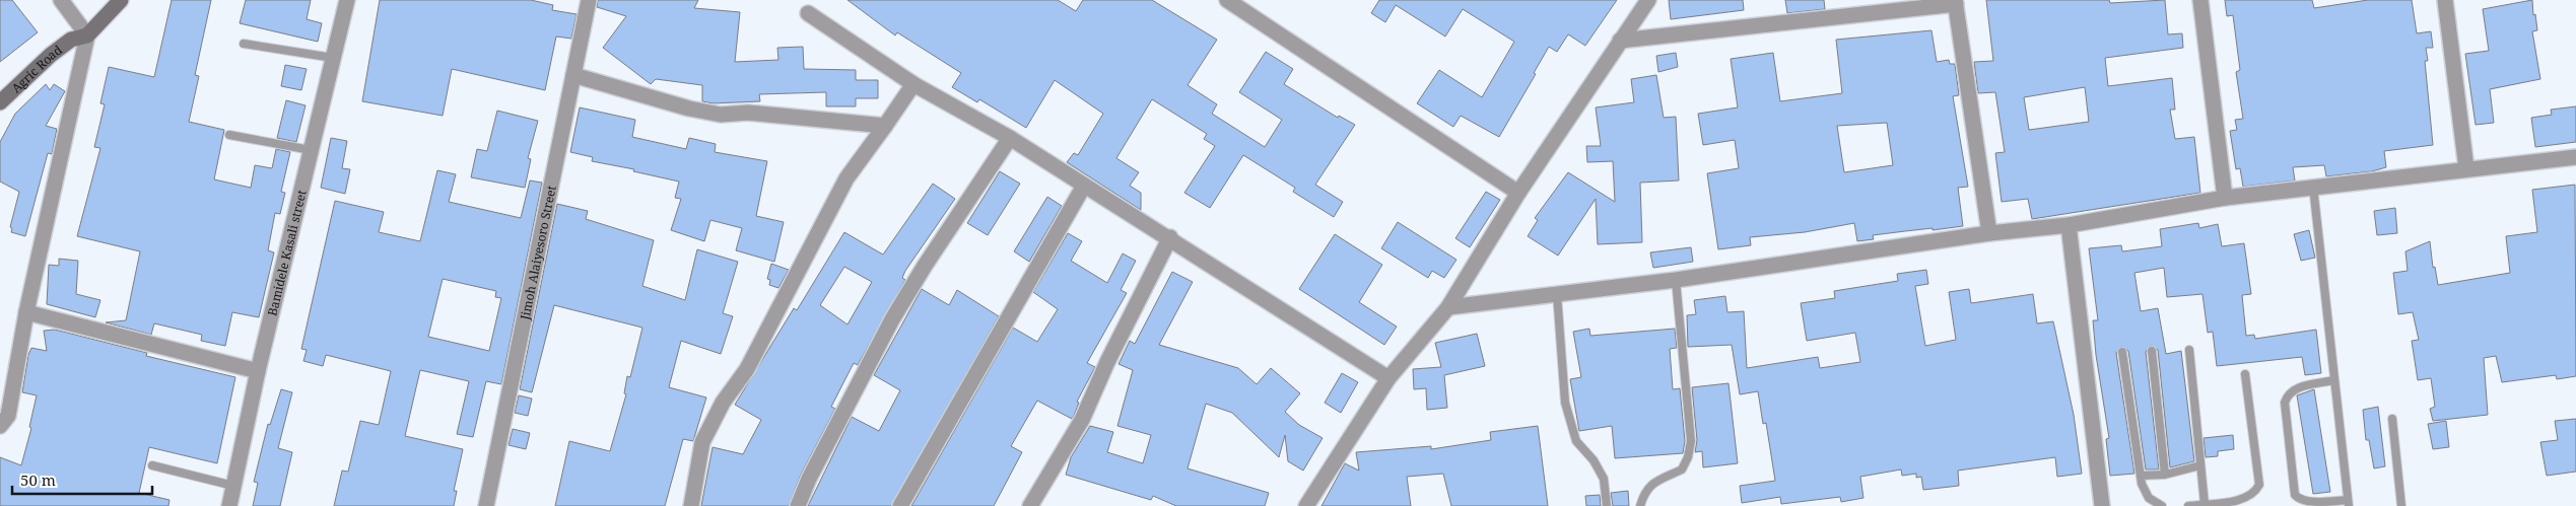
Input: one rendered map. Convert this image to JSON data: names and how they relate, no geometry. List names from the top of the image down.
{
  "streets": {
    "street": ["Agric Road", "Bamidele Kasali street", "Jimoh Alaiyesoro Street"]
  },
  "scale_bar": "50 m"
}
